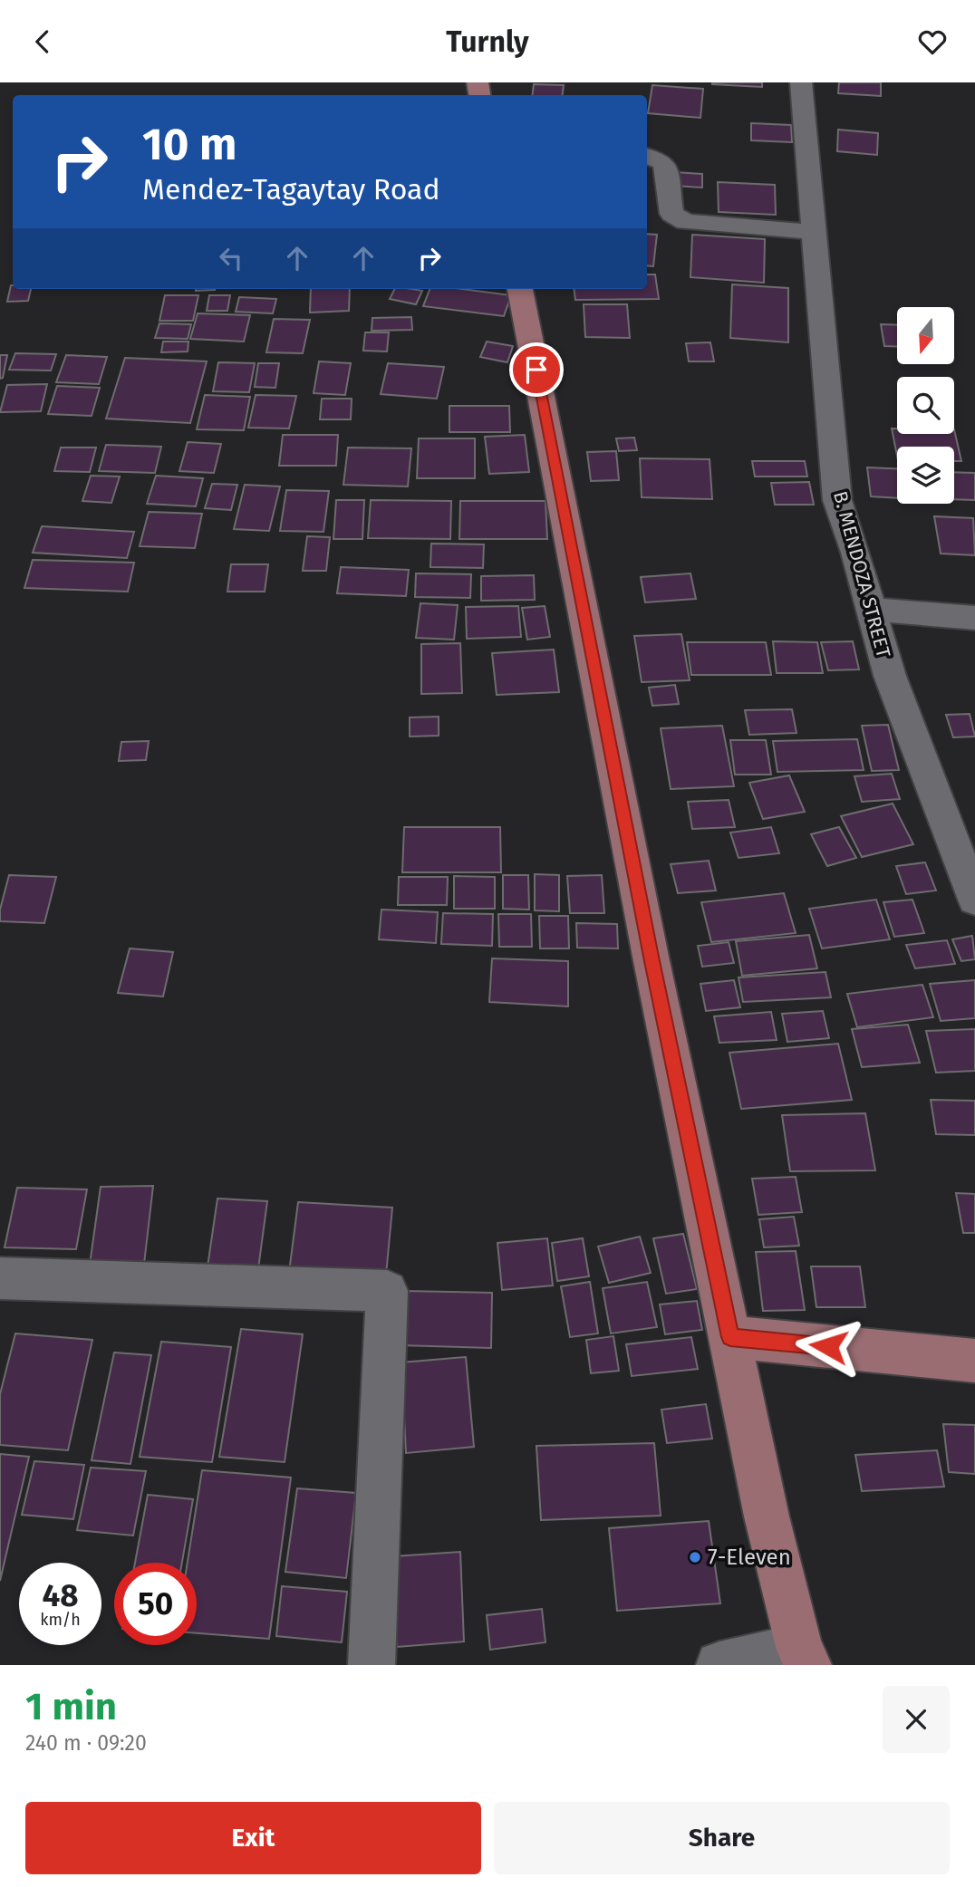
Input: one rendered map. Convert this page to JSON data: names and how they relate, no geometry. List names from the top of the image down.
{
  "streets": {
    "street": ["B. MENDOZA STREET"]
  },
  "places": ["7-Eleven"],
  "north": "bottom",
  "page": {
    "header": "Turnly",
    "turn": ["10 m", "Mendez-Tagaytay Road"],
    "speed": "48 km/h",
    "limit": "50",
    "heading": ["1 min", "240 m · 09:20"],
    "buttons": ["Exit", "Share"]
  }
}
